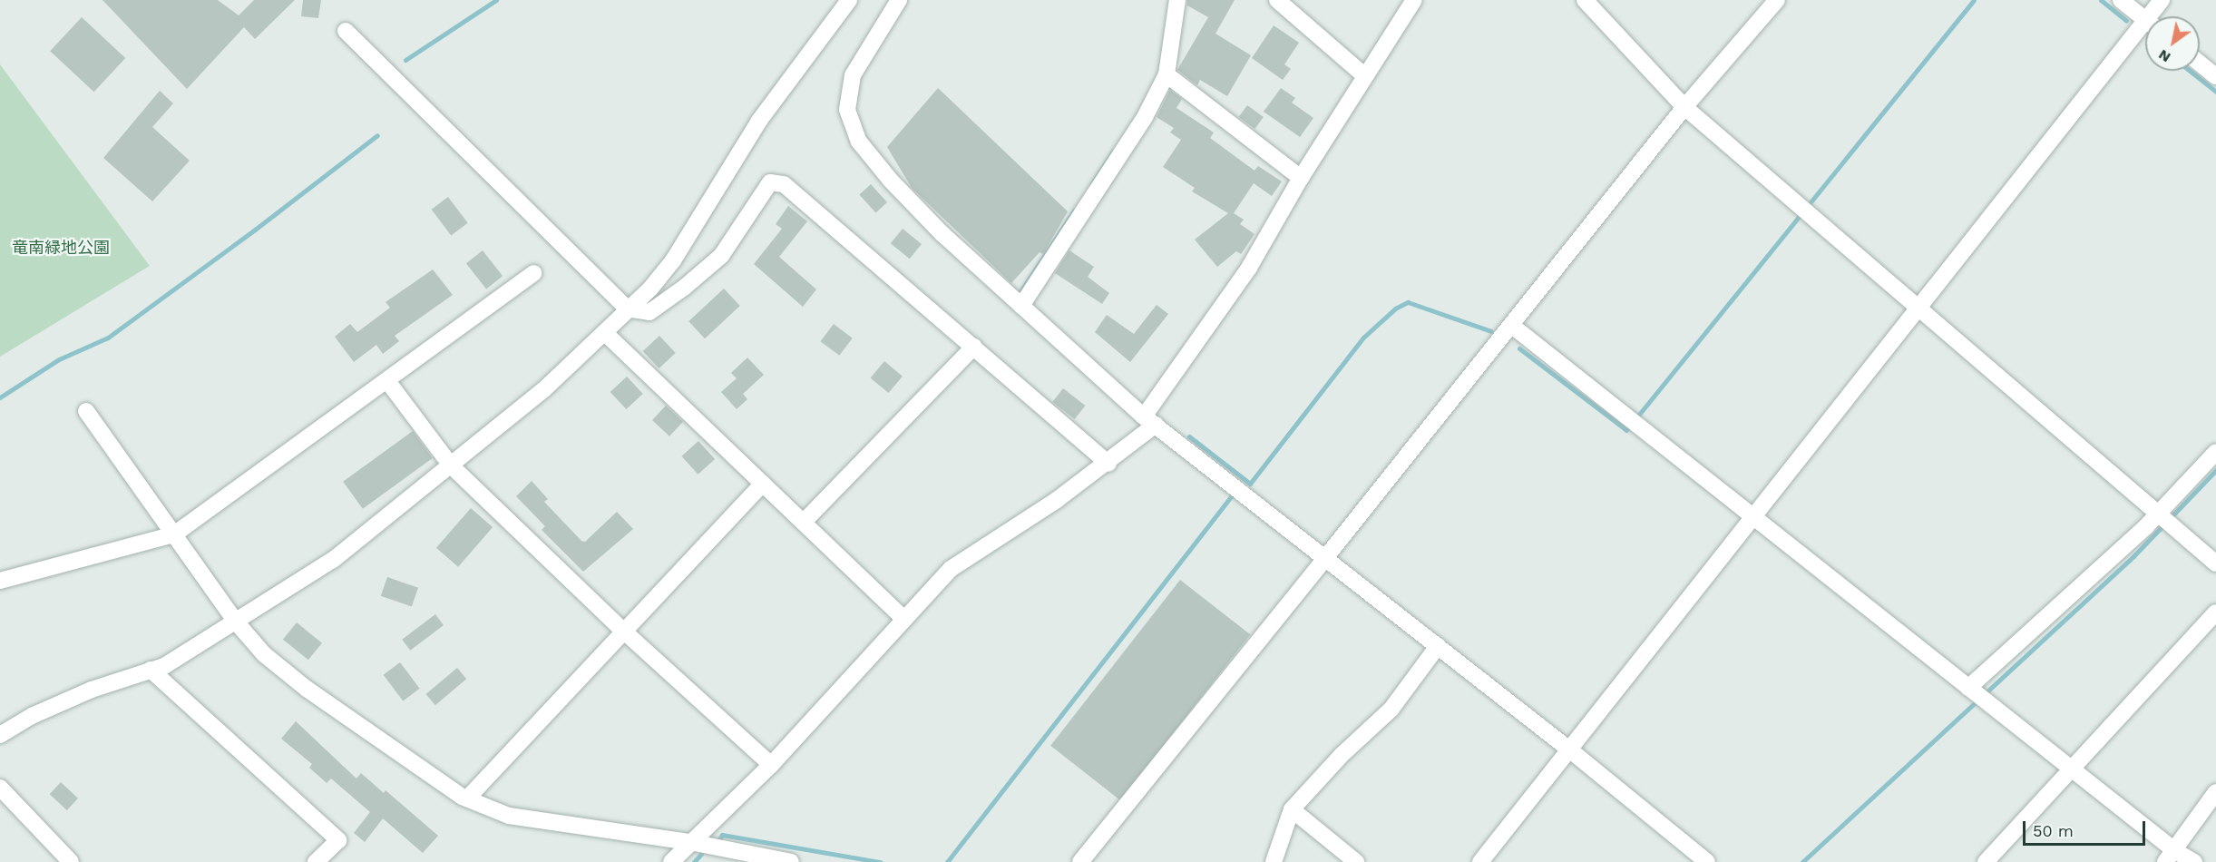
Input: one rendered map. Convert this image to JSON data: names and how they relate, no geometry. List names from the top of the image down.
{
  "parks": ["竜南緑地公園"],
  "scale_bar": "50 m",
  "north": "bottom left"
}
